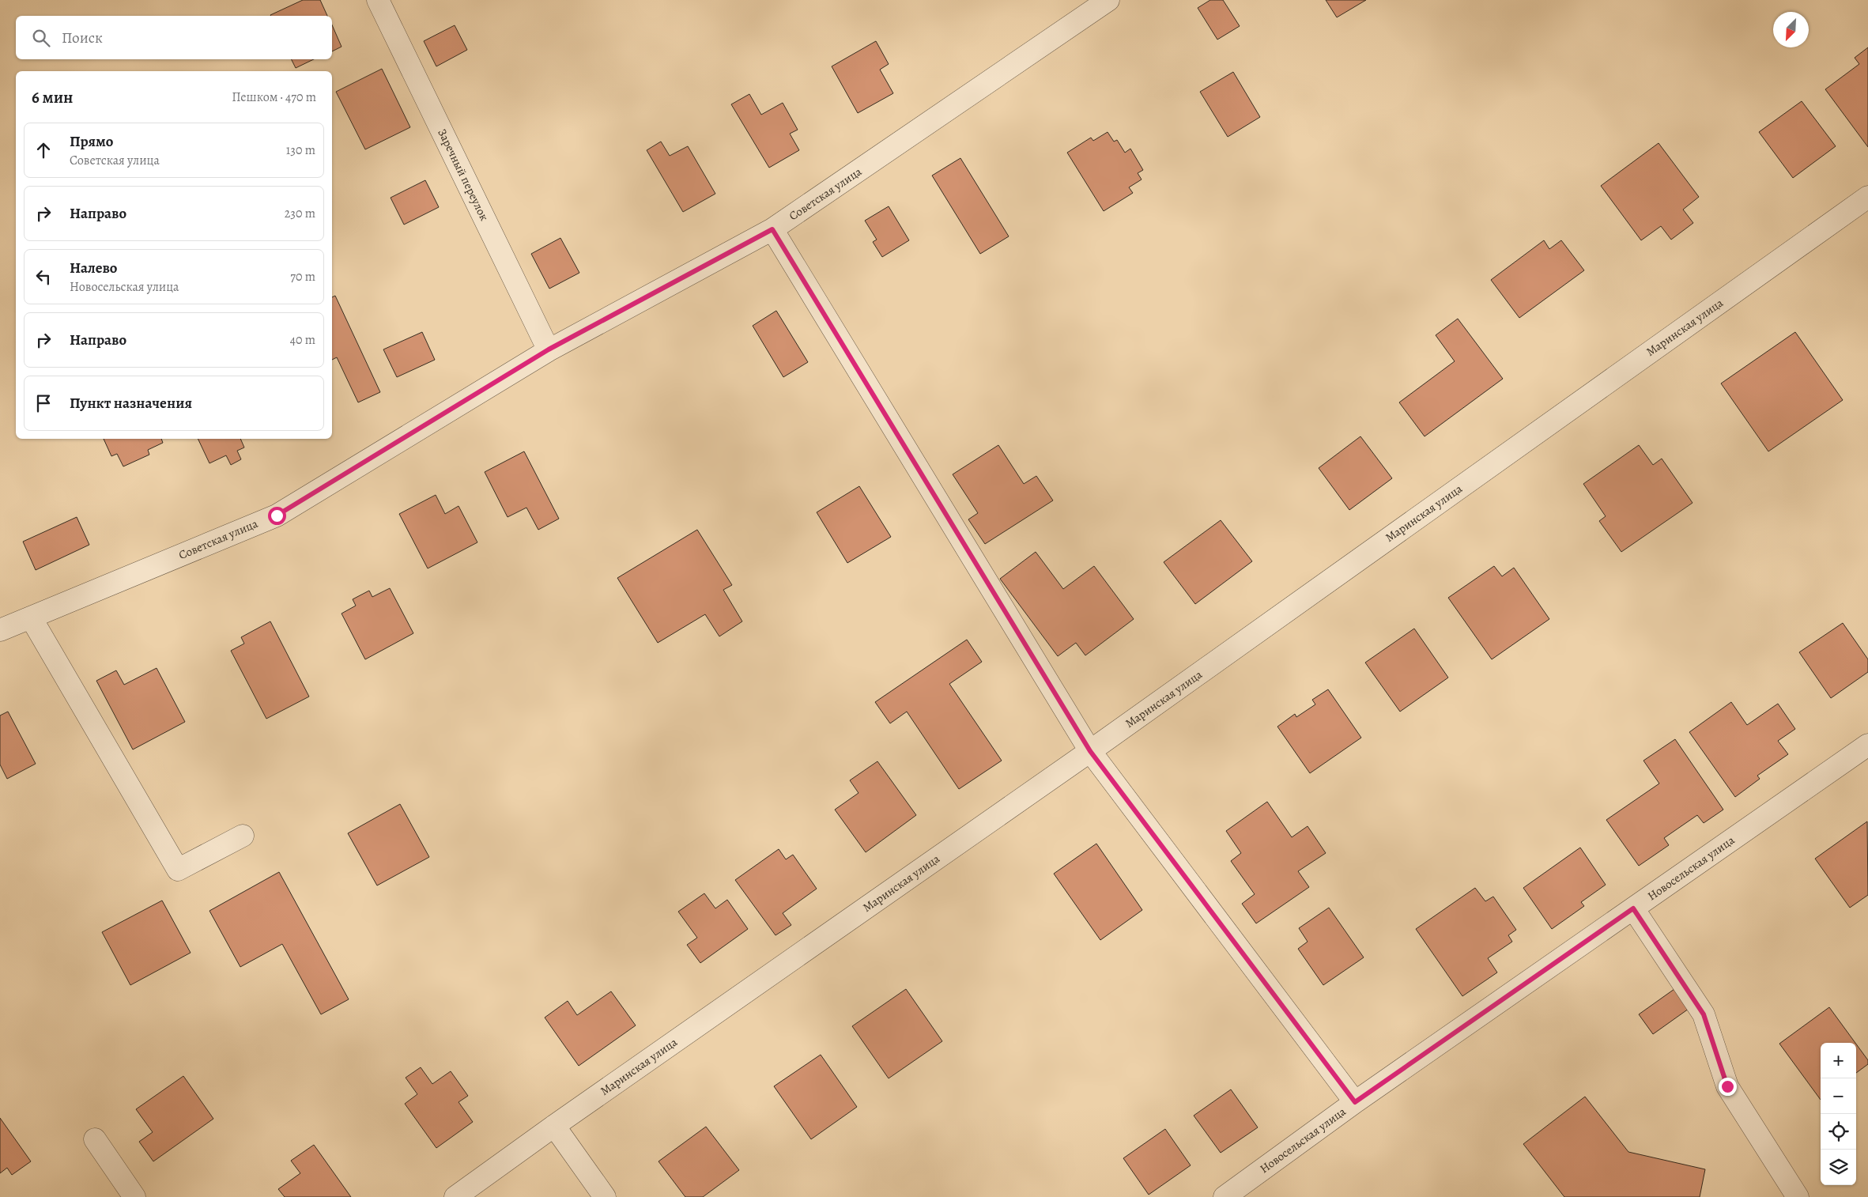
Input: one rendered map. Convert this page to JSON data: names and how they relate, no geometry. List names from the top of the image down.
{
  "streets": {
    "street": [
      "Заречный переулок",
      "Советская улица",
      "Маринская улица",
      "Новосельская улица"
    ]
  },
  "crossings": [
    ["Заречный переулок", "Советская улица"]
  ],
  "north": "bottom left",
  "page": {
    "search": "Поиск",
    "heading": ["6 мин", "Пешком · 470 m"],
    "list": [
      ["Прямо", "Советская улица", "130 m"],
      ["Направо", "230 m"],
      ["Налево", "Новосельская улица", "70 m"],
      ["Направо", "40 m"],
      "Пункт назначения"
    ],
    "map_buttons": ["+", "−"]
  }
}
